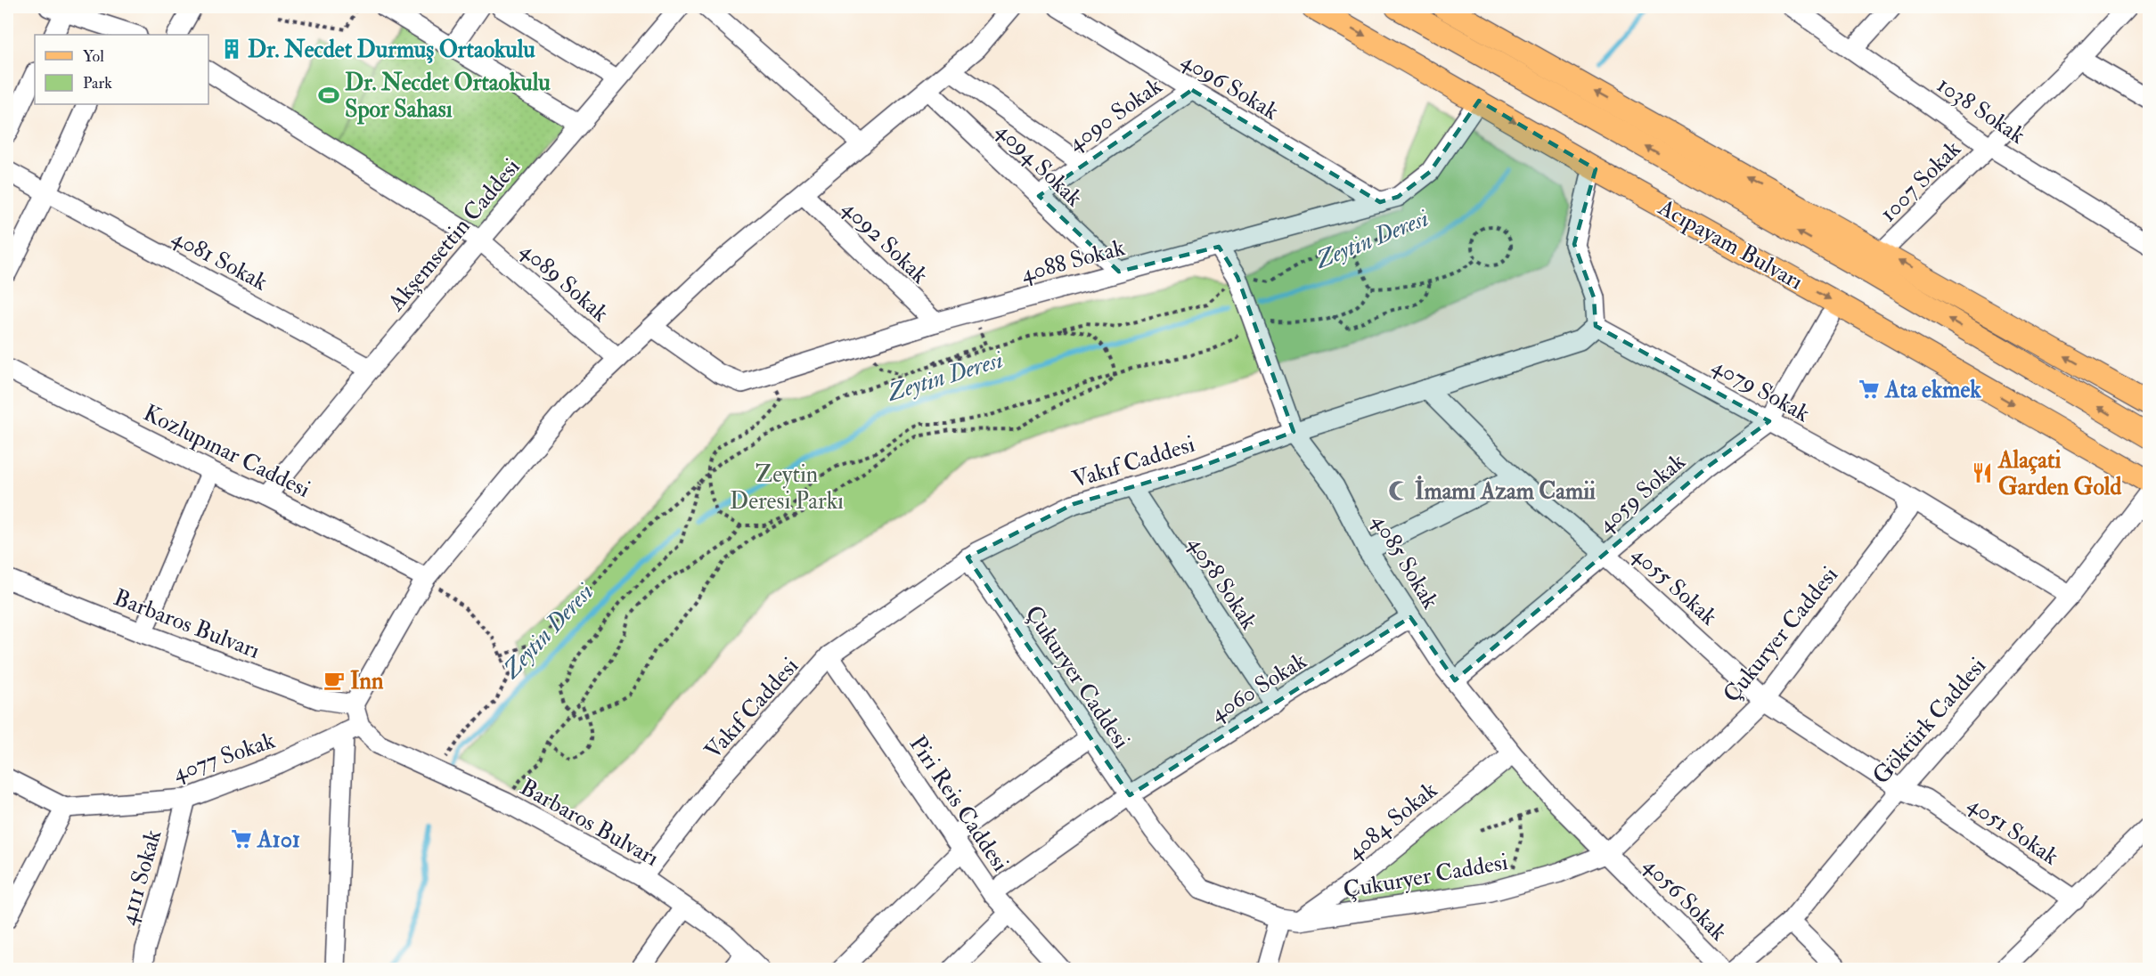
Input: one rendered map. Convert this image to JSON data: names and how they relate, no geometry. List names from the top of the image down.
{
  "streets": {
    "main road": ["Acıpayam Bulvarı"],
    "street": [
      "4096 Sokak",
      "1038 Sokak",
      "4090 Sokak",
      "4094 Sokak",
      "1007 Sokak",
      "Akşemsettin Caddesi",
      "4092 Sokak",
      "4081 Sokak",
      "4088 Sokak",
      "4089 Sokak",
      "4079 Sokak",
      "Kozlupınar Caddesi",
      "Vakıf Caddesi",
      "4059 Sokak",
      "4085 Sokak",
      "4058 Sokak",
      "4055 Sokak",
      "Barbaros Bulvarı",
      "Çukuryer Caddesi",
      "4060 Sokak",
      "Göktürk Caddesi",
      "4077 Sokak",
      "Piri Reis Caddesi",
      "4084 Sokak",
      "4051 Sokak",
      "4111 Sokak",
      "4056 Sokak"
    ]
  },
  "crossings": [
    ["4096 Sokak", "4090 Sokak"],
    ["4096 Sokak", "4088 Sokak"],
    ["1038 Sokak", "1007 Sokak"],
    ["4090 Sokak", "4094 Sokak"],
    ["4094 Sokak", "4088 Sokak"],
    ["Akşemsettin Caddesi", "4081 Sokak"],
    ["Akşemsettin Caddesi", "4089 Sokak"],
    ["Akşemsettin Caddesi", "Kozlupınar Caddesi"],
    ["4092 Sokak", "4088 Sokak"],
    ["Acıpayam Bulvarı", "4088 Sokak"],
    ["4088 Sokak", "4085 Sokak"],
    ["4079 Sokak", "Vakıf Caddesi"],
    ["4079 Sokak", "4059 Sokak"],
    ["4079 Sokak", "Çukuryer Caddesi"],
    ["4079 Sokak", "Göktürk Caddesi"],
    ["Vakıf Caddesi", "4085 Sokak"],
    ["Vakıf Caddesi", "4058 Sokak"],
    ["Vakıf Caddesi", "4055 Sokak"],
    ["Vakıf Caddesi", "Barbaros Bulvarı"],
    ["Vakıf Caddesi", "Çukuryer Caddesi"],
    ["Vakıf Caddesi", "Piri Reis Caddesi"],
    ["4059 Sokak", "4085 Sokak"],
    ["4059 Sokak", "4055 Sokak"],
    ["4085 Sokak", "Çukuryer Caddesi"],
    ["4085 Sokak", "4060 Sokak"],
    ["4085 Sokak", "4084 Sokak"],
    ["4085 Sokak", "4056 Sokak"],
    ["4058 Sokak", "4060 Sokak"],
    ["4055 Sokak", "Çukuryer Caddesi"],
    ["4055 Sokak", "Göktürk Caddesi"],
    ["4055 Sokak", "4051 Sokak"],
    ["Barbaros Bulvarı", "4077 Sokak"],
    ["Çukuryer Caddesi", "4060 Sokak"],
    ["Çukuryer Caddesi", "4084 Sokak"],
    ["Çukuryer Caddesi", "4056 Sokak"],
    ["4060 Sokak", "Piri Reis Caddesi"],
    ["Göktürk Caddesi", "4051 Sokak"],
    ["Göktürk Caddesi", "4056 Sokak"],
    ["4077 Sokak", "4111 Sokak"]
  ],
  "water": ["Zeytin Deresi"],
  "parks": ["Zeytin Deresi Parkı"],
  "places": {
    "building": ["Dr. Necdet Durmuş Ortaokulu"],
    "sports": ["Dr. Necdet Ortaokulu Spor Sahası"],
    "supermarket": ["Ata ekmek", "A101"],
    "restaurant": ["Alaçati Garden Gold"],
    "mosque": ["İmamı Azam Camii"],
    "cafe": ["Inn"]
  },
  "legend": ["Yol", "Park"]
}
